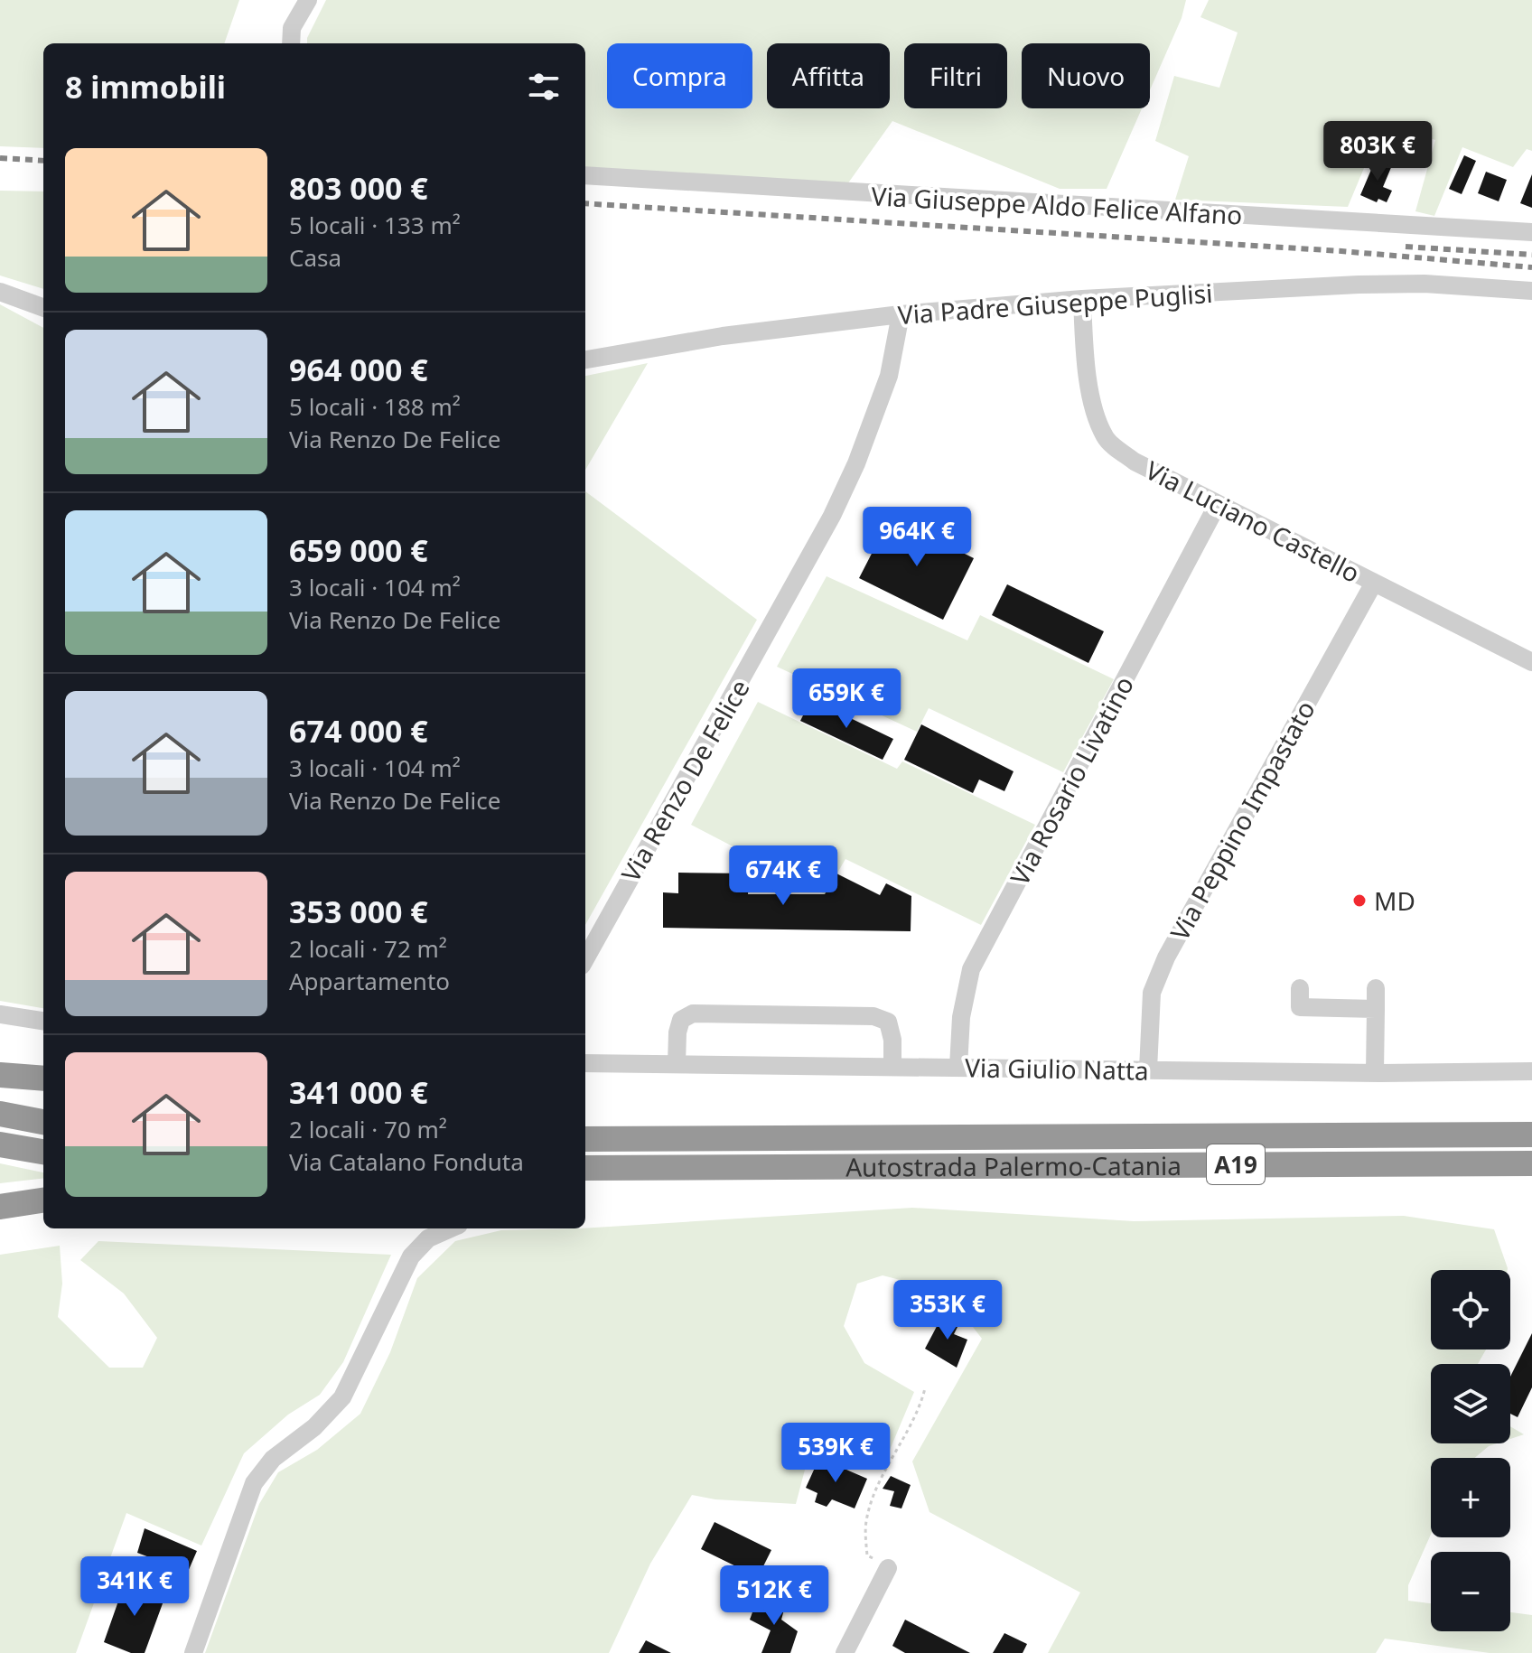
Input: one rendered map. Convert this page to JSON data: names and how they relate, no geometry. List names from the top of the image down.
{
  "streets": {
    "highway": ["A19", "Autostrada Palermo-Catania"],
    "street": [
      "Via Giuseppe Aldo Felice Alfano",
      "Via Padre Giuseppe Puglisi",
      "Via Luciano Castello",
      "Via Renzo De Felice",
      "Via Rosario Livatino",
      "Via Peppino Impastato",
      "Via Giulio Natta"
    ]
  },
  "crossings": [
    ["Via Padre Giuseppe Puglisi", "Via Luciano Castello"],
    ["Via Padre Giuseppe Puglisi", "Via Renzo De Felice"],
    ["Via Luciano Castello", "Via Rosario Livatino"],
    ["Via Luciano Castello", "Via Peppino Impastato"],
    ["Via Rosario Livatino", "Via Giulio Natta"],
    ["Via Peppino Impastato", "Via Giulio Natta"]
  ],
  "places": ["MD"],
  "page": {
    "chip": [
      "Compra",
      "Affitta",
      "Filtri",
      "Nuovo"
    ],
    "heading": "8 immobili",
    "price": [
      "803K €",
      "964K €",
      "659K €",
      "674K €",
      "353K €",
      "539K €",
      "341K €",
      "512K €"
    ],
    "list": [
      {
        "name": "803 000 €",
        "note": "5 locali · 133 m² · Casa"
      },
      {
        "name": "964 000 €",
        "note": "5 locali · 188 m² · Via Renzo De Felice"
      },
      {
        "name": "659 000 €",
        "note": "3 locali · 104 m² · Via Renzo De Felice"
      },
      {
        "name": "674 000 €",
        "note": "3 locali · 104 m² · Via Renzo De Felice"
      },
      {
        "name": "353 000 €",
        "note": "2 locali · 72 m² · Appartamento"
      },
      {
        "name": "341 000 €",
        "note": "2 locali · 70 m² · Via Catalano Fonduta"
      }
    ],
    "map_buttons": ["+", "−"]
  }
}
